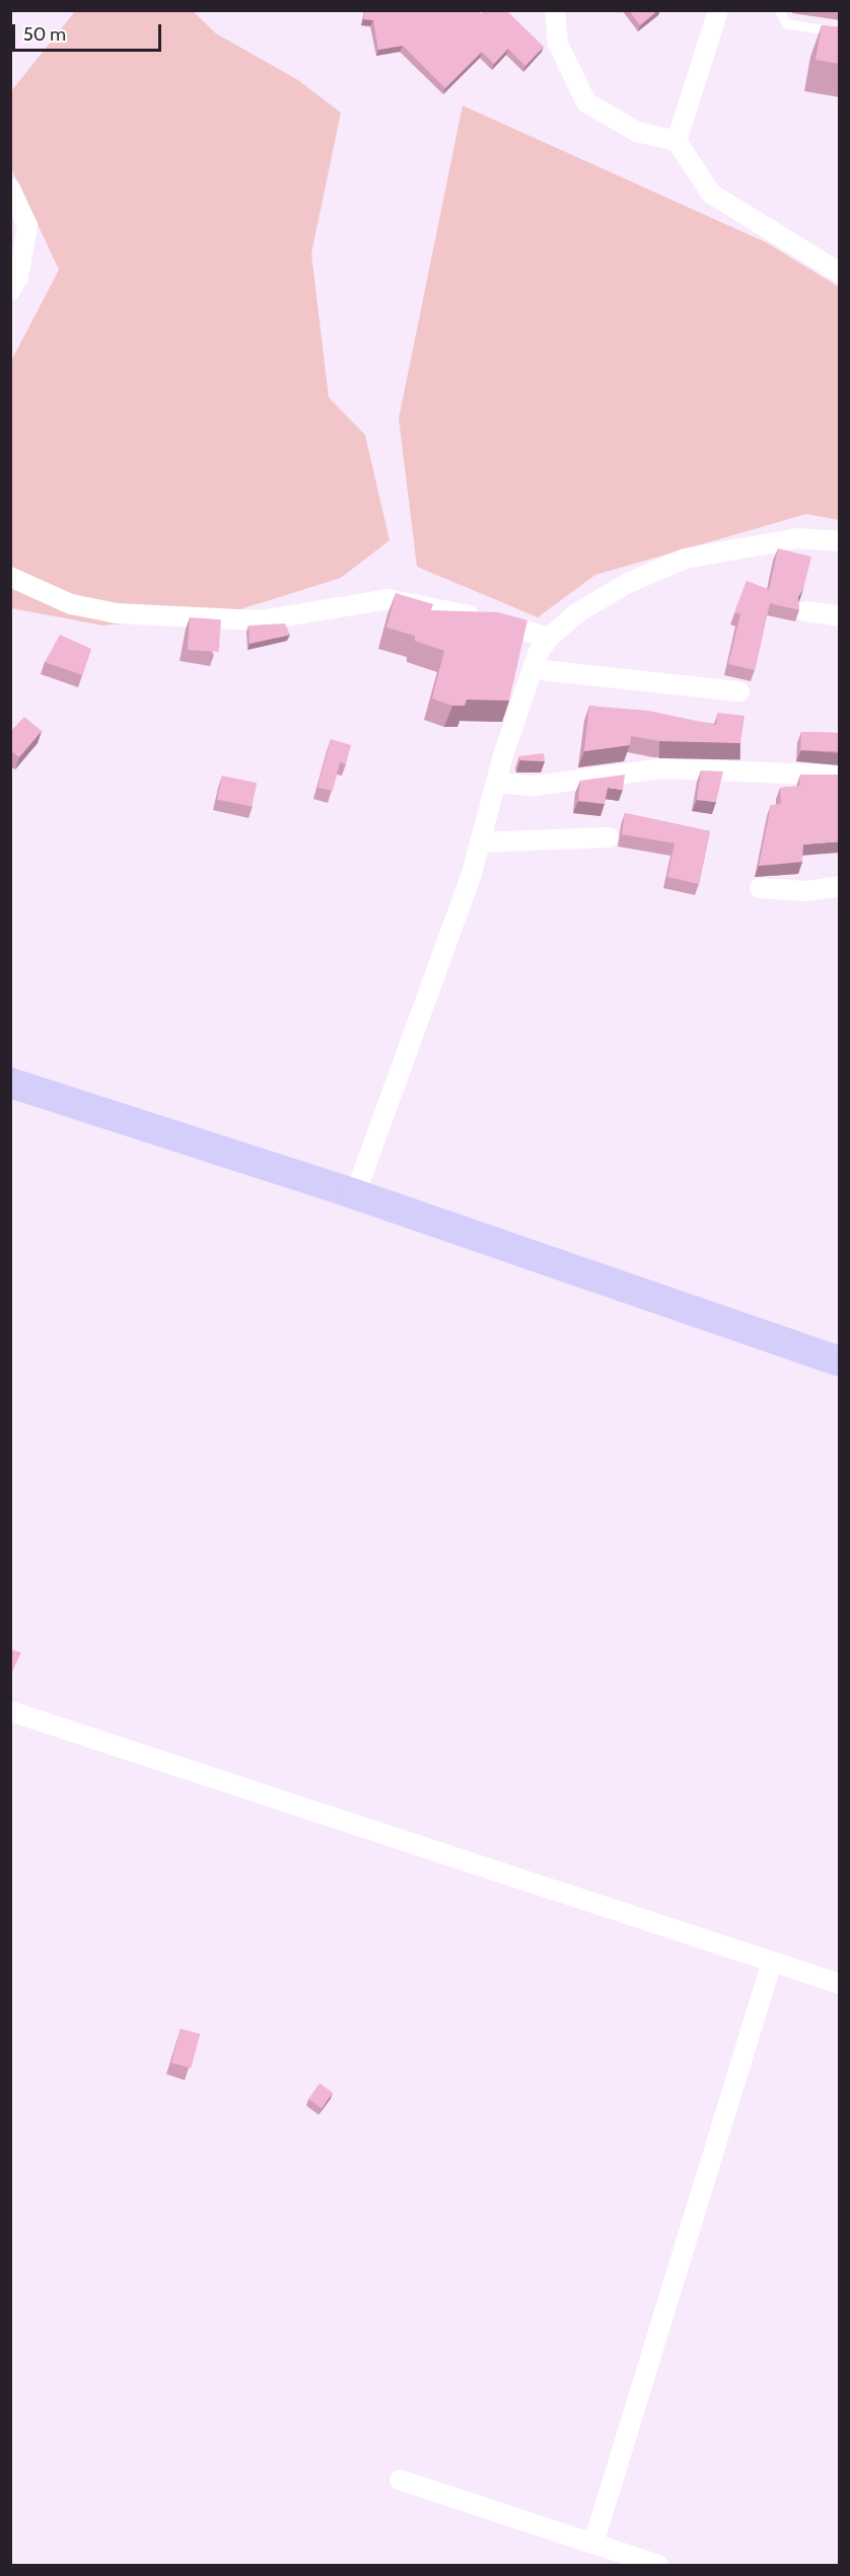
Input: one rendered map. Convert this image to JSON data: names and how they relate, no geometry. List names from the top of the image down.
{
  "scale_bar": "50 m"
}
